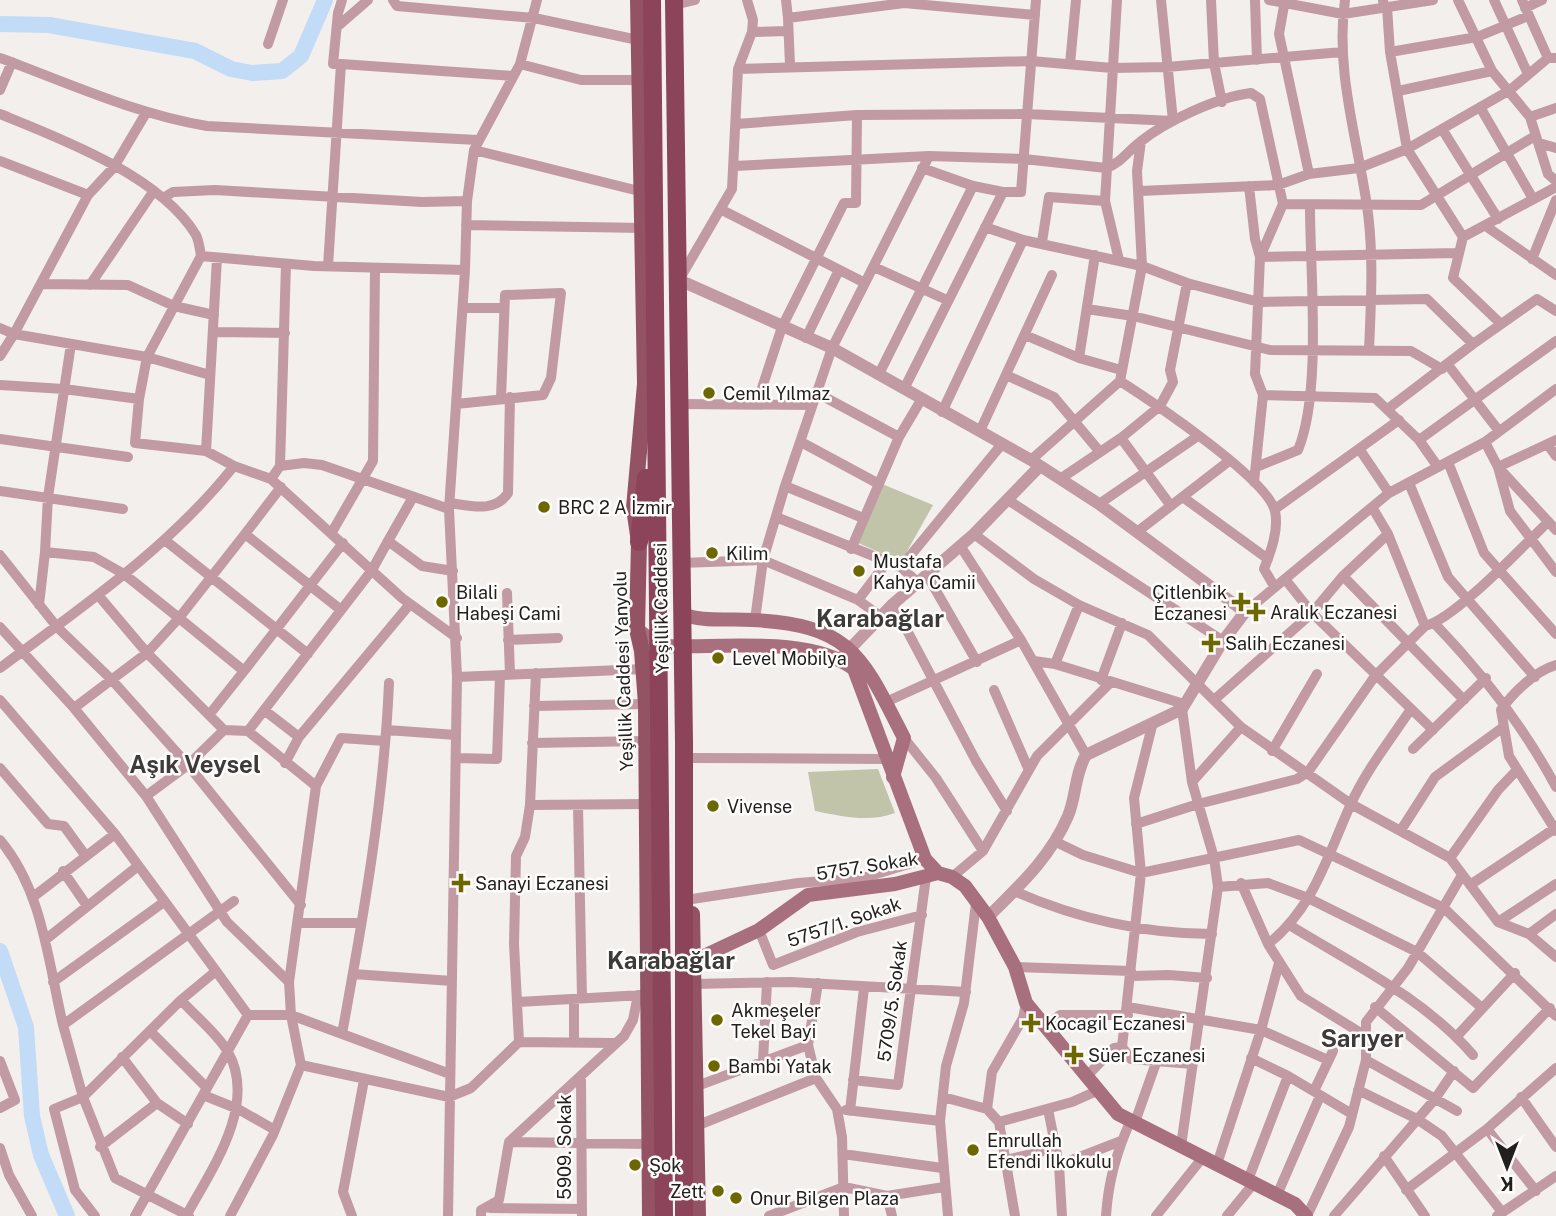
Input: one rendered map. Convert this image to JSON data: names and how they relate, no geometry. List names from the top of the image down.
{
  "streets": {
    "highway": ["Yeşillik Caddesi"],
    "main road": ["Yeşillik Caddesi Yanyolu", "5757. Sokak"],
    "street": ["5757/1. Sokak", "5709/5. Sokak", "5909. Sokak"]
  },
  "crossings": [
    ["Yeşillik Caddesi", "Yeşillik Caddesi Yanyolu"],
    ["5757. Sokak", "5757/1. Sokak"],
    ["5757. Sokak", "5709/5. Sokak"],
    ["5757/1. Sokak", "5709/5. Sokak"]
  ],
  "districts": [
    "Karabağlar",
    "Aşık Veysel",
    "Karabağlar",
    "Sarıyer"
  ],
  "places": {
    "other": [
      "Cemil Yılmaz",
      "BRC 2 A İzmir",
      "Kilim",
      "Mustafa Kahya Camii",
      "Bilali Habeşi Cami",
      "Level Mobilya",
      "Vivense",
      "Akmeşeler Tekel Bayi",
      "Bambi Yatak",
      "Emrullah Efendi İlkokulu",
      "Şok",
      "Zett",
      "Onur Bilgen Plaza"
    ],
    "health": [
      "Çitlenbik Eczanesi",
      "Aralık Eczanesi",
      "Salih Eczanesi",
      "Sanayi Eczanesi",
      "Kocagil Eczanesi",
      "Süer Eczanesi"
    ]
  },
  "north": "bottom"
}
